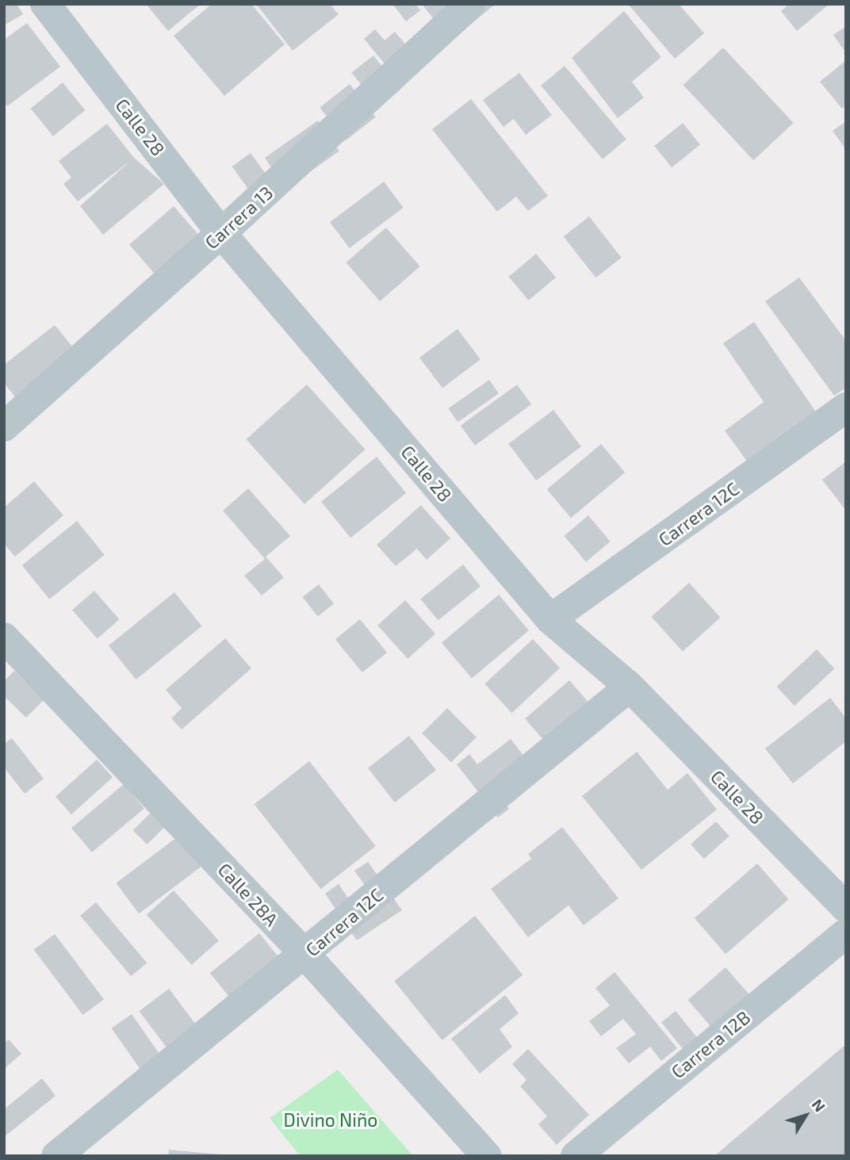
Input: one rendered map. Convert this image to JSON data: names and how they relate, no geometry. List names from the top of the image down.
{
  "streets": {
    "street": [
      "Calle 28",
      "Carrera 13",
      "Carrera 12C",
      "Calle 28A",
      "Carrera 12B"
    ]
  },
  "crossings": [
    ["Calle 28", "Carrera 13"],
    ["Calle 28", "Carrera 12C"],
    ["Carrera 12C", "Calle 28A"]
  ],
  "parks": ["Divino Niño"],
  "north": "top right"
}
